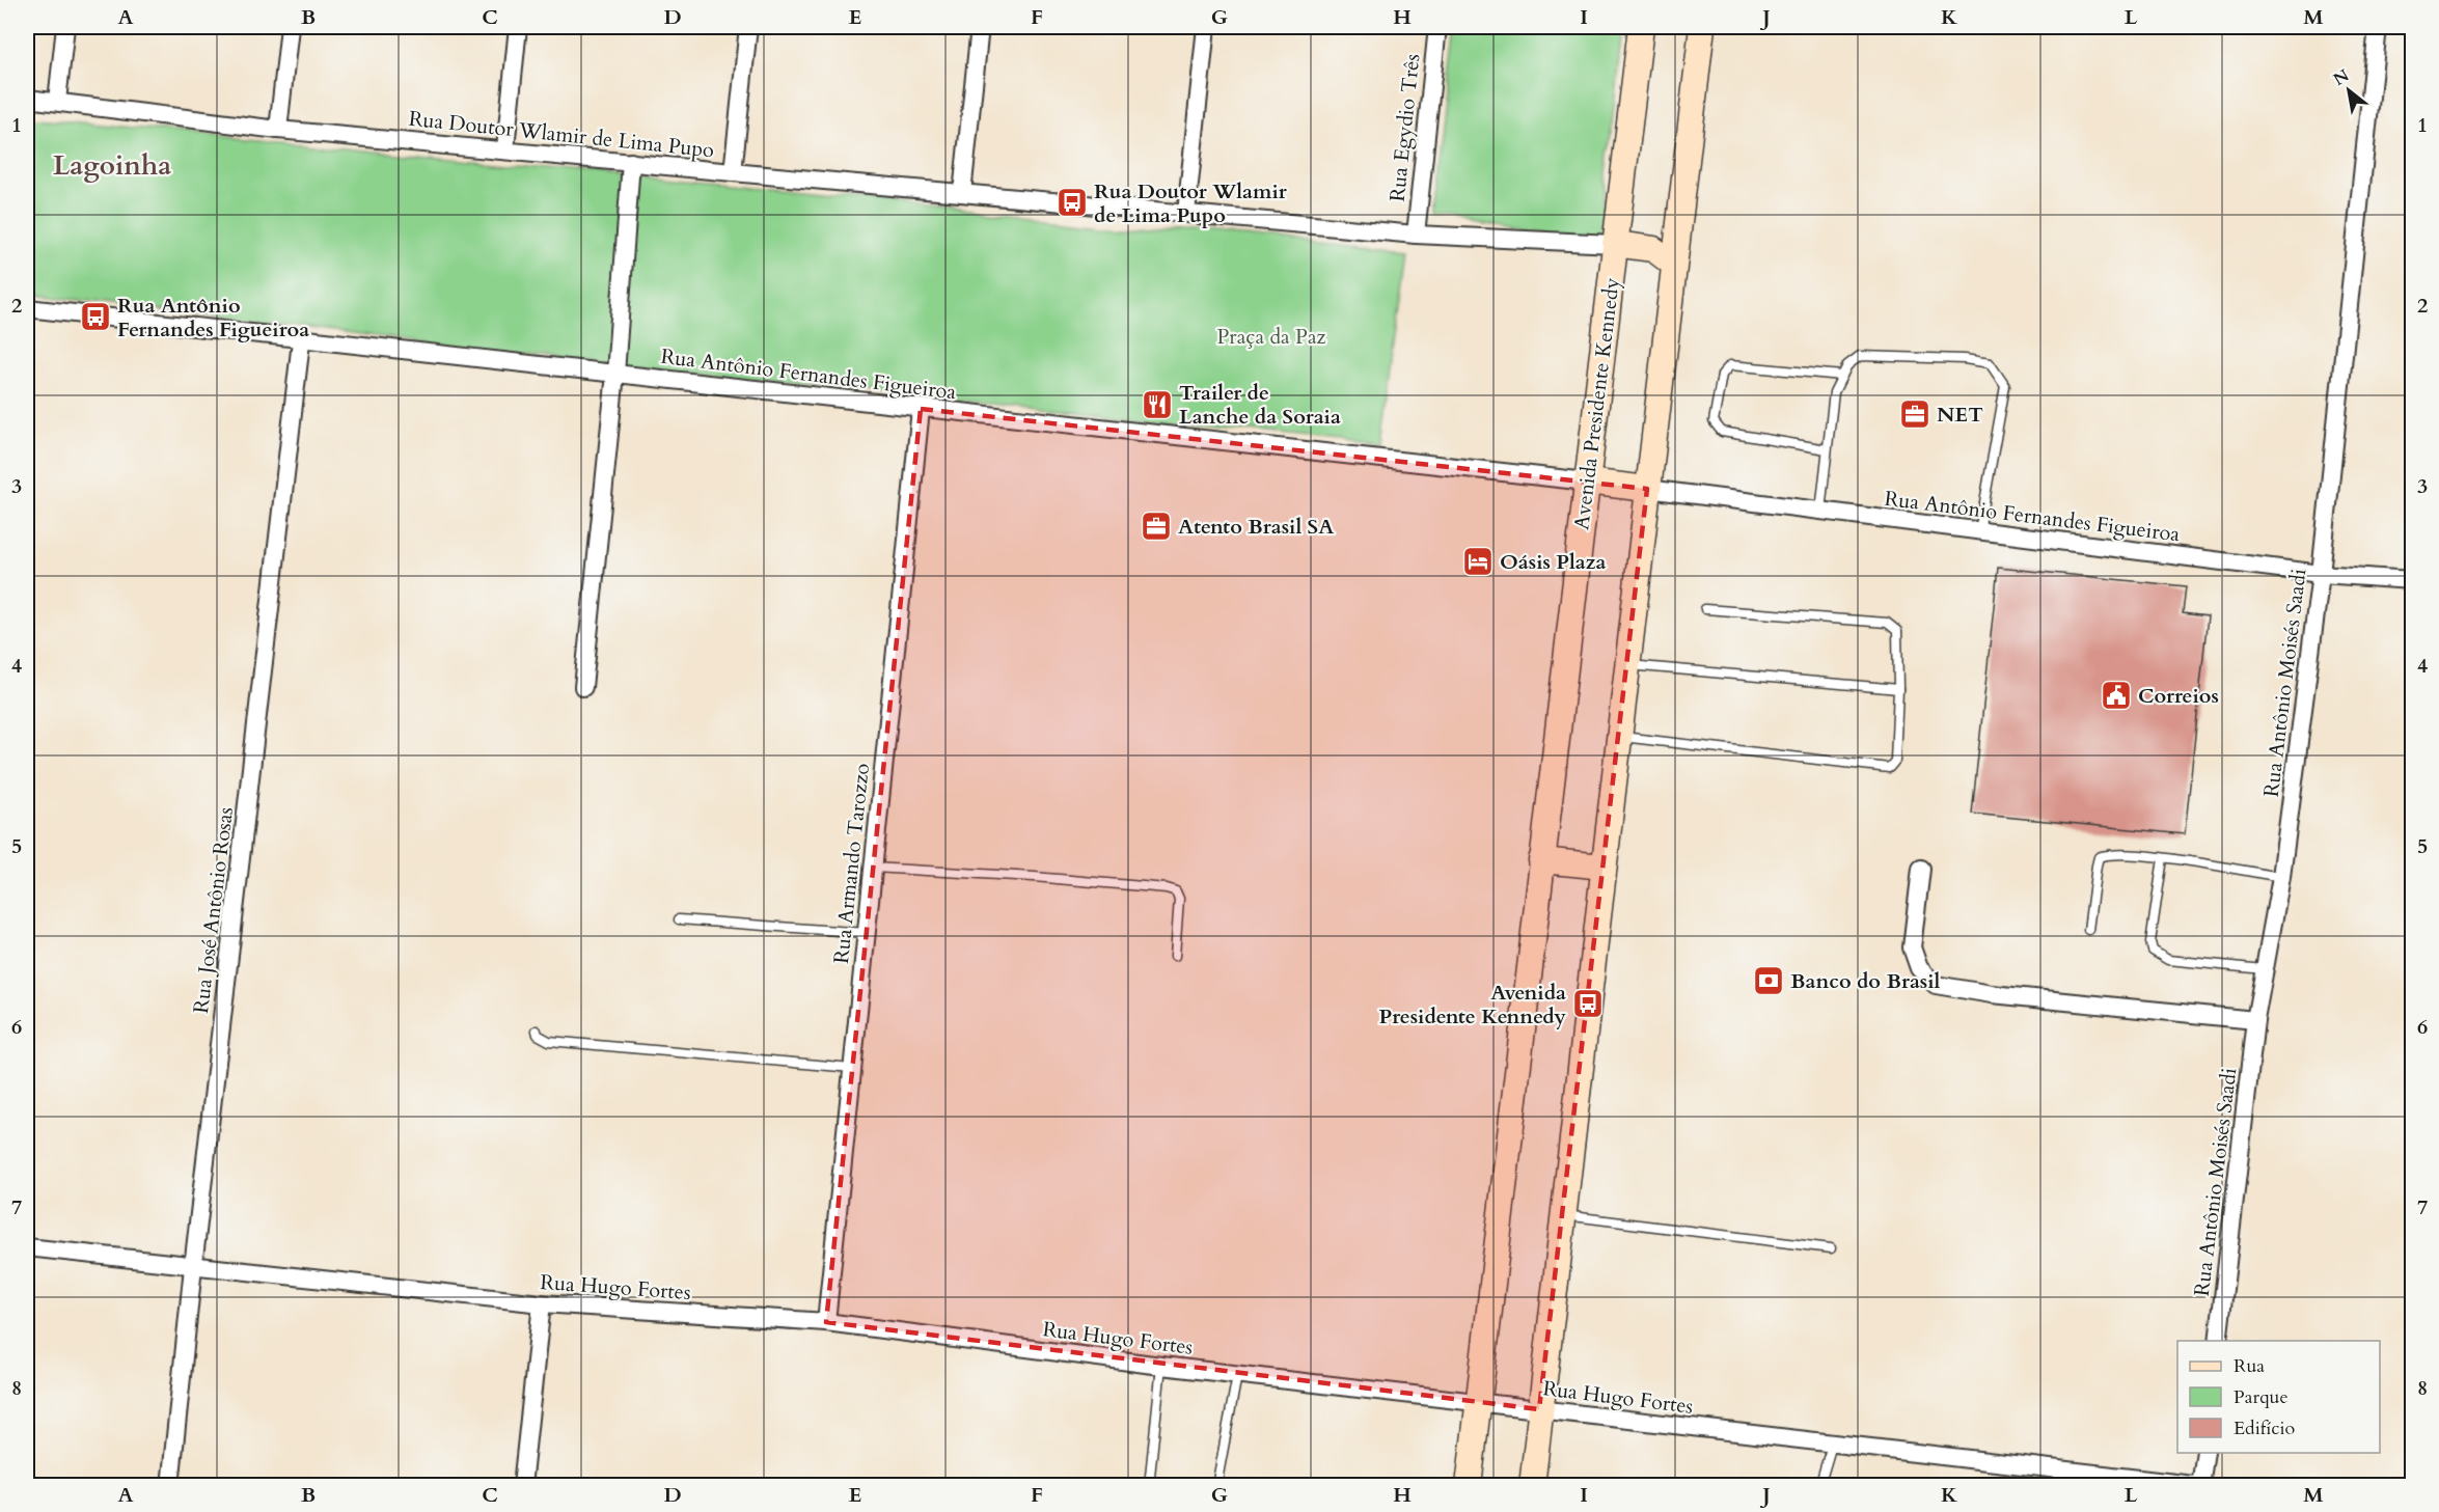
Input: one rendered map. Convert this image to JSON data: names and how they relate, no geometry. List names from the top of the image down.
{
  "streets": {
    "main road": ["Avenida Presidente Kennedy"],
    "street": [
      "Rua Egydio Três",
      "Rua Doutor Wlamir de Lima Pupo",
      "Rua Antônio Fernandes Figueiroa",
      "Rua Antônio Moisés Saadi",
      "Rua Armando Tarozzo",
      "Rua José Antônio Rosas",
      "Rua Hugo Fortes"
    ]
  },
  "crossings": [
    ["Rua Egydio Três", "Rua Doutor Wlamir de Lima Pupo"],
    ["Rua Doutor Wlamir de Lima Pupo", "Avenida Presidente Kennedy"],
    ["Rua Antônio Fernandes Figueiroa", "Avenida Presidente Kennedy"],
    ["Rua Antônio Fernandes Figueiroa", "Rua Antônio Moisés Saadi"],
    ["Rua Antônio Fernandes Figueiroa", "Rua Armando Tarozzo"],
    ["Rua Antônio Fernandes Figueiroa", "Rua José Antônio Rosas"],
    ["Avenida Presidente Kennedy", "Rua Hugo Fortes"],
    ["Rua Armando Tarozzo", "Rua Hugo Fortes"],
    ["Rua José Antônio Rosas", "Rua Hugo Fortes"]
  ],
  "districts": ["Lagoinha"],
  "parks": ["Praça da Paz"],
  "places": {
    "bus stop": ["Rua Doutor Wlamir de Lima Pupo", "Rua Antônio Fernandes Figueiroa", "Avenida Presidente Kennedy"],
    "restaurant": ["Trailer de Lanche da Soraia"],
    "office": ["NET", "Atento Brasil SA"],
    "hotel": ["Oásis Plaza"],
    "public building": ["Correios"],
    "bank": ["Banco do Brasil"]
  },
  "legend": ["Rua", "Parque", "Edifício"],
  "north": "top left",
  "grid": {
    "columns": [
      "A",
      "B",
      "C",
      "D",
      "E",
      "F",
      "G",
      "H",
      "I",
      "J",
      "K",
      "L",
      "M"
    ],
    "rows": [
      "1",
      "2",
      "3",
      "4",
      "5",
      "6",
      "7",
      "8"
    ]
  }
}
